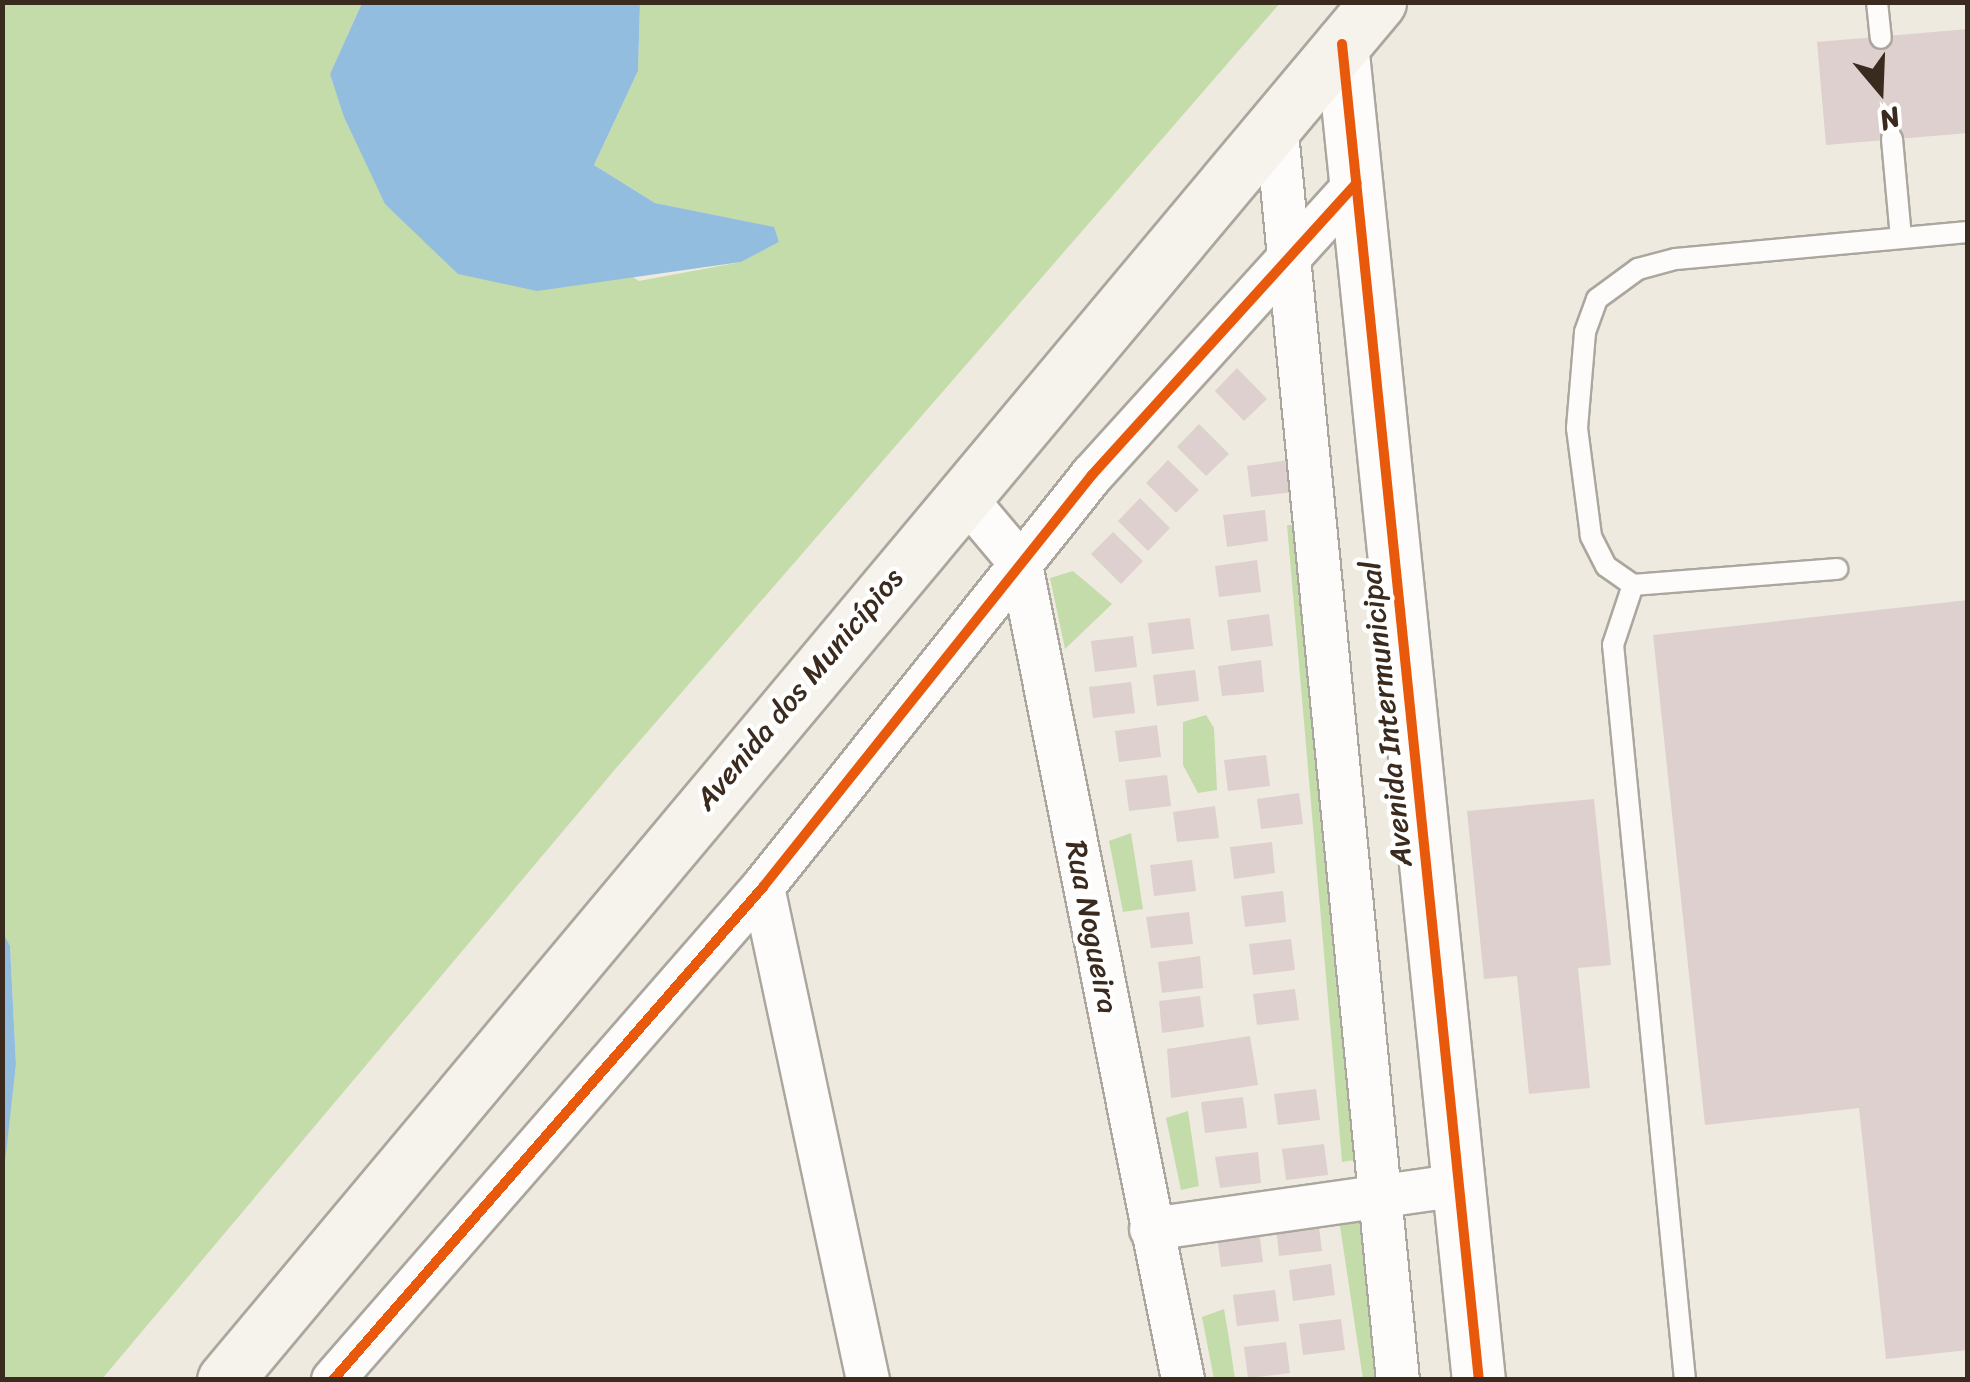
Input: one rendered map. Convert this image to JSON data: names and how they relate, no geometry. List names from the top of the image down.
{
  "streets": {
    "main road": ["Avenida dos Municípios"],
    "street": ["Avenida Intermunicipal", "Rua Nogueira"]
  },
  "crossings": [
    ["Avenida dos Municípios", "Avenida Intermunicipal"],
    ["Avenida dos Municípios", "Rua Nogueira"]
  ],
  "north": "bottom"
}
